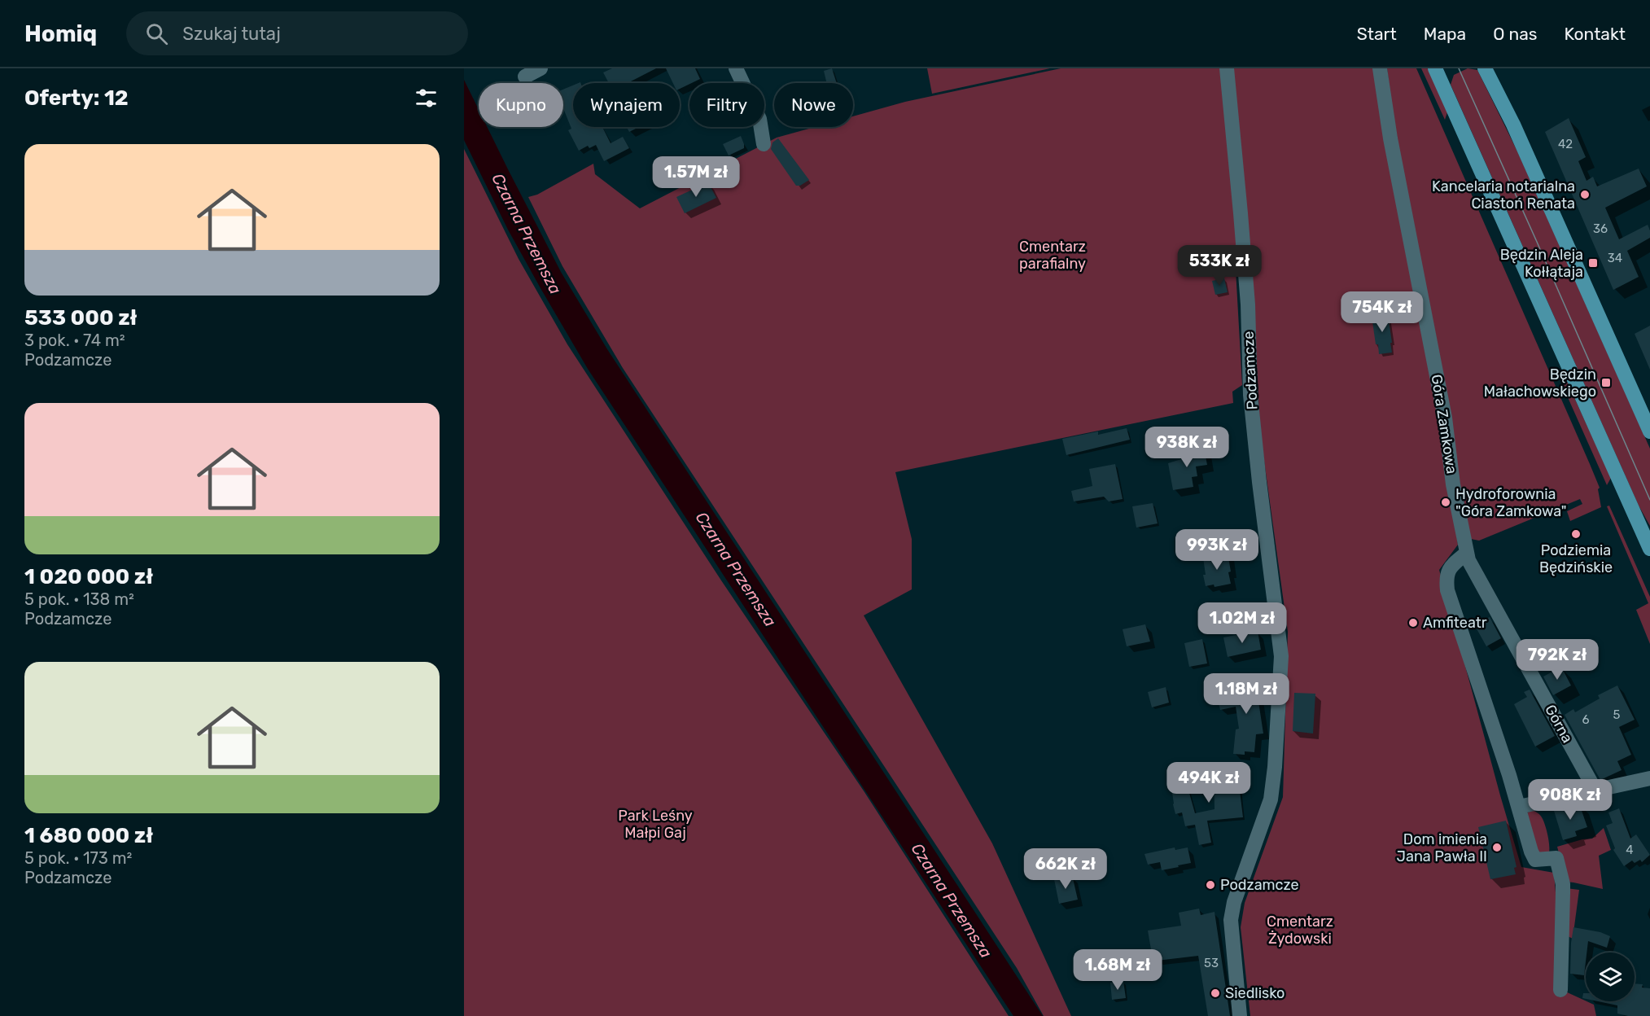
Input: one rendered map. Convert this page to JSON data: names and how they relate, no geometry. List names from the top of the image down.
{
  "streets": {
    "street": ["Podzamcze", "Góra Zamkowa", "Górna"]
  },
  "crossings": [
    ["Góra Zamkowa", "Górna"]
  ],
  "water": ["Czarna Przemsza"],
  "parks": ["Cmentarz parafialny", "Park Leśny Małpi Gaj", "Cmentarz Żydowski"],
  "places": {
    "other": [
      "Kancelaria notarialna Ciastoń Renata",
      "Hydroforownia \"Góra Zamkowa\"",
      "Podziemia Będzińskie",
      "Amfiteatr",
      "Dom imienia Jana Pawła II",
      "Podzamcze",
      "Siedlisko"
    ],
    "transit": ["Będzin Aleja Kołłątaja", "Będzin Małachowskiego"]
  },
  "house_numbers": [
    "42",
    "36",
    "34",
    "5",
    "6",
    "4",
    "53"
  ],
  "page": {
    "header": "Homiq",
    "search": "Szukaj tutaj",
    "nav": [
      "Start",
      "Mapa",
      "O nas",
      "Kontakt"
    ],
    "heading": "Oferty: 12",
    "chip": [
      "Kupno",
      "Wynajem",
      "Filtry",
      "Nowe"
    ],
    "list": [
      {
        "name": "533 000 zł",
        "note": "3 pok. · 74 m² · Podzamcze"
      },
      {
        "name": "1 020 000 zł",
        "note": "5 pok. · 138 m² · Podzamcze"
      },
      {
        "name": "1 680 000 zł",
        "note": "5 pok. · 173 m² · Podzamcze"
      }
    ],
    "price": [
      "1.57M zł",
      "533K zł",
      "754K zł",
      "938K zł",
      "993K zł",
      "1.02M zł",
      "792K zł",
      "1.18M zł",
      "494K zł",
      "908K zł",
      "662K zł",
      "1.68M zł"
    ]
  }
}
